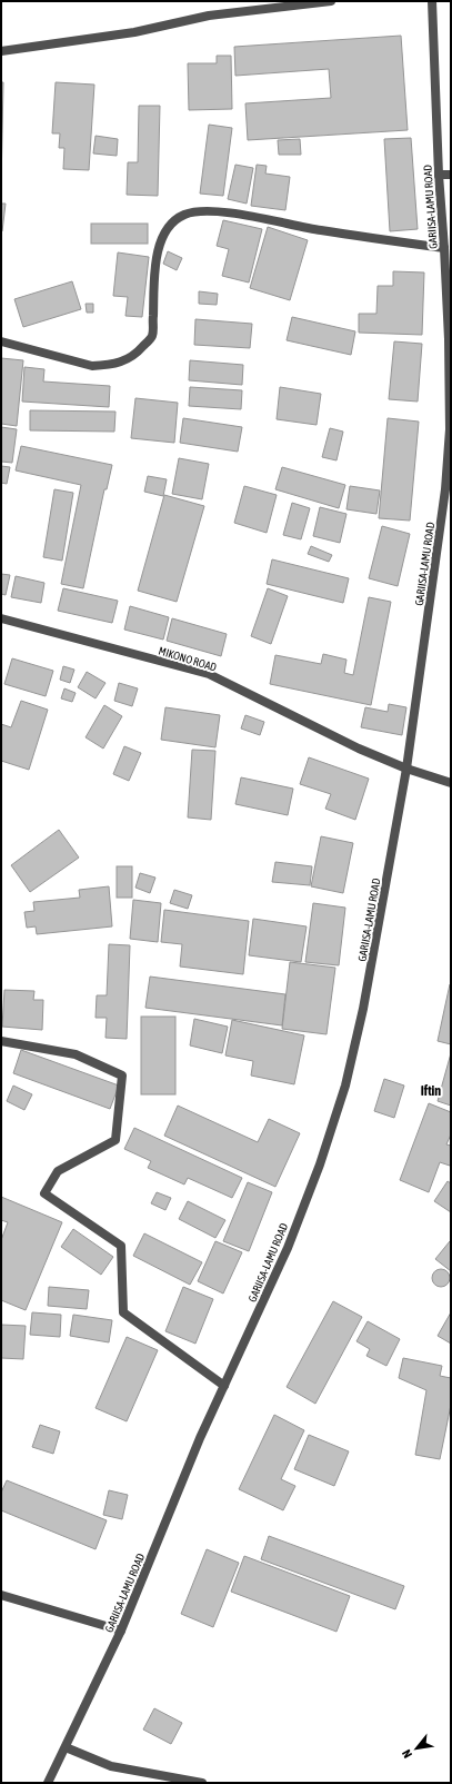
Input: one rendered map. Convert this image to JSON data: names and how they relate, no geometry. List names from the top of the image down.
{
  "streets": {
    "street": ["GARIISA-LAMU ROAD", "MIKONO ROAD"]
  },
  "crossings": [
    ["GARIISA-LAMU ROAD", "MIKONO ROAD"]
  ],
  "districts": ["Iftin"],
  "north": "bottom left"
}
